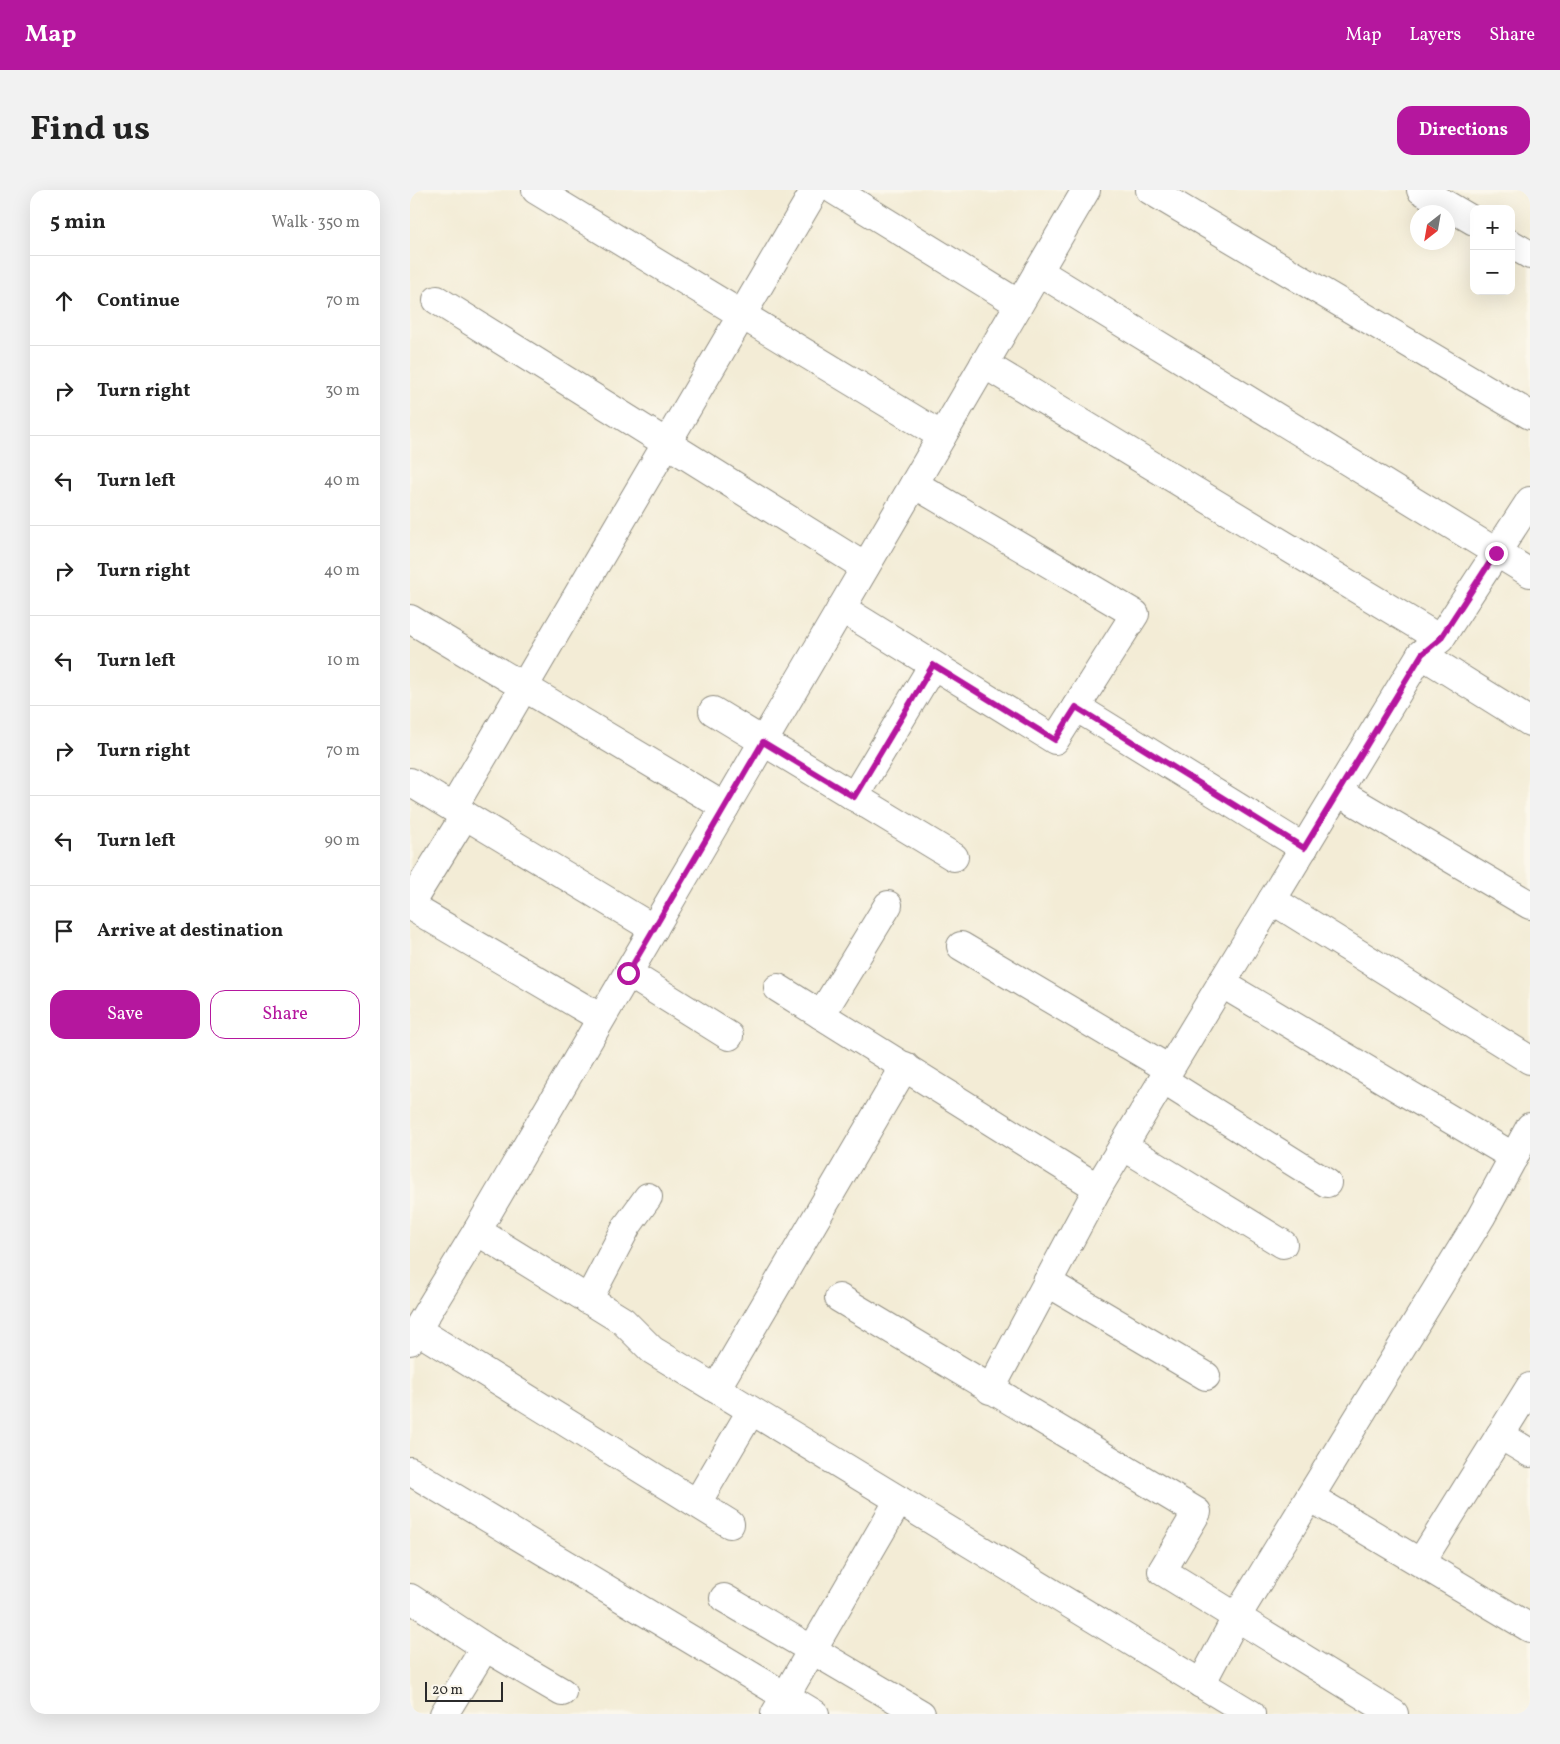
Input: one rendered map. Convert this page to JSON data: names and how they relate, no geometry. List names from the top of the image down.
{
  "scale_bar": "20 m",
  "north": "bottom left",
  "page": {
    "header": "Map",
    "nav": ["Map", "Layers", "Share"],
    "title": "Find us",
    "buttons": [
      "Directions",
      ["Save", "Share"]
    ],
    "heading": ["5 min", "Walk · 350 m"],
    "map_buttons": ["+", "−"],
    "list": [
      ["Continue", "70 m"],
      ["Turn right", "30 m"],
      ["Turn left", "40 m"],
      ["Turn right", "40 m"],
      ["Turn left", "10 m"],
      ["Turn right", "70 m"],
      ["Turn left", "90 m"],
      "Arrive at destination"
    ],
    "scale": "20 m"
  }
}
